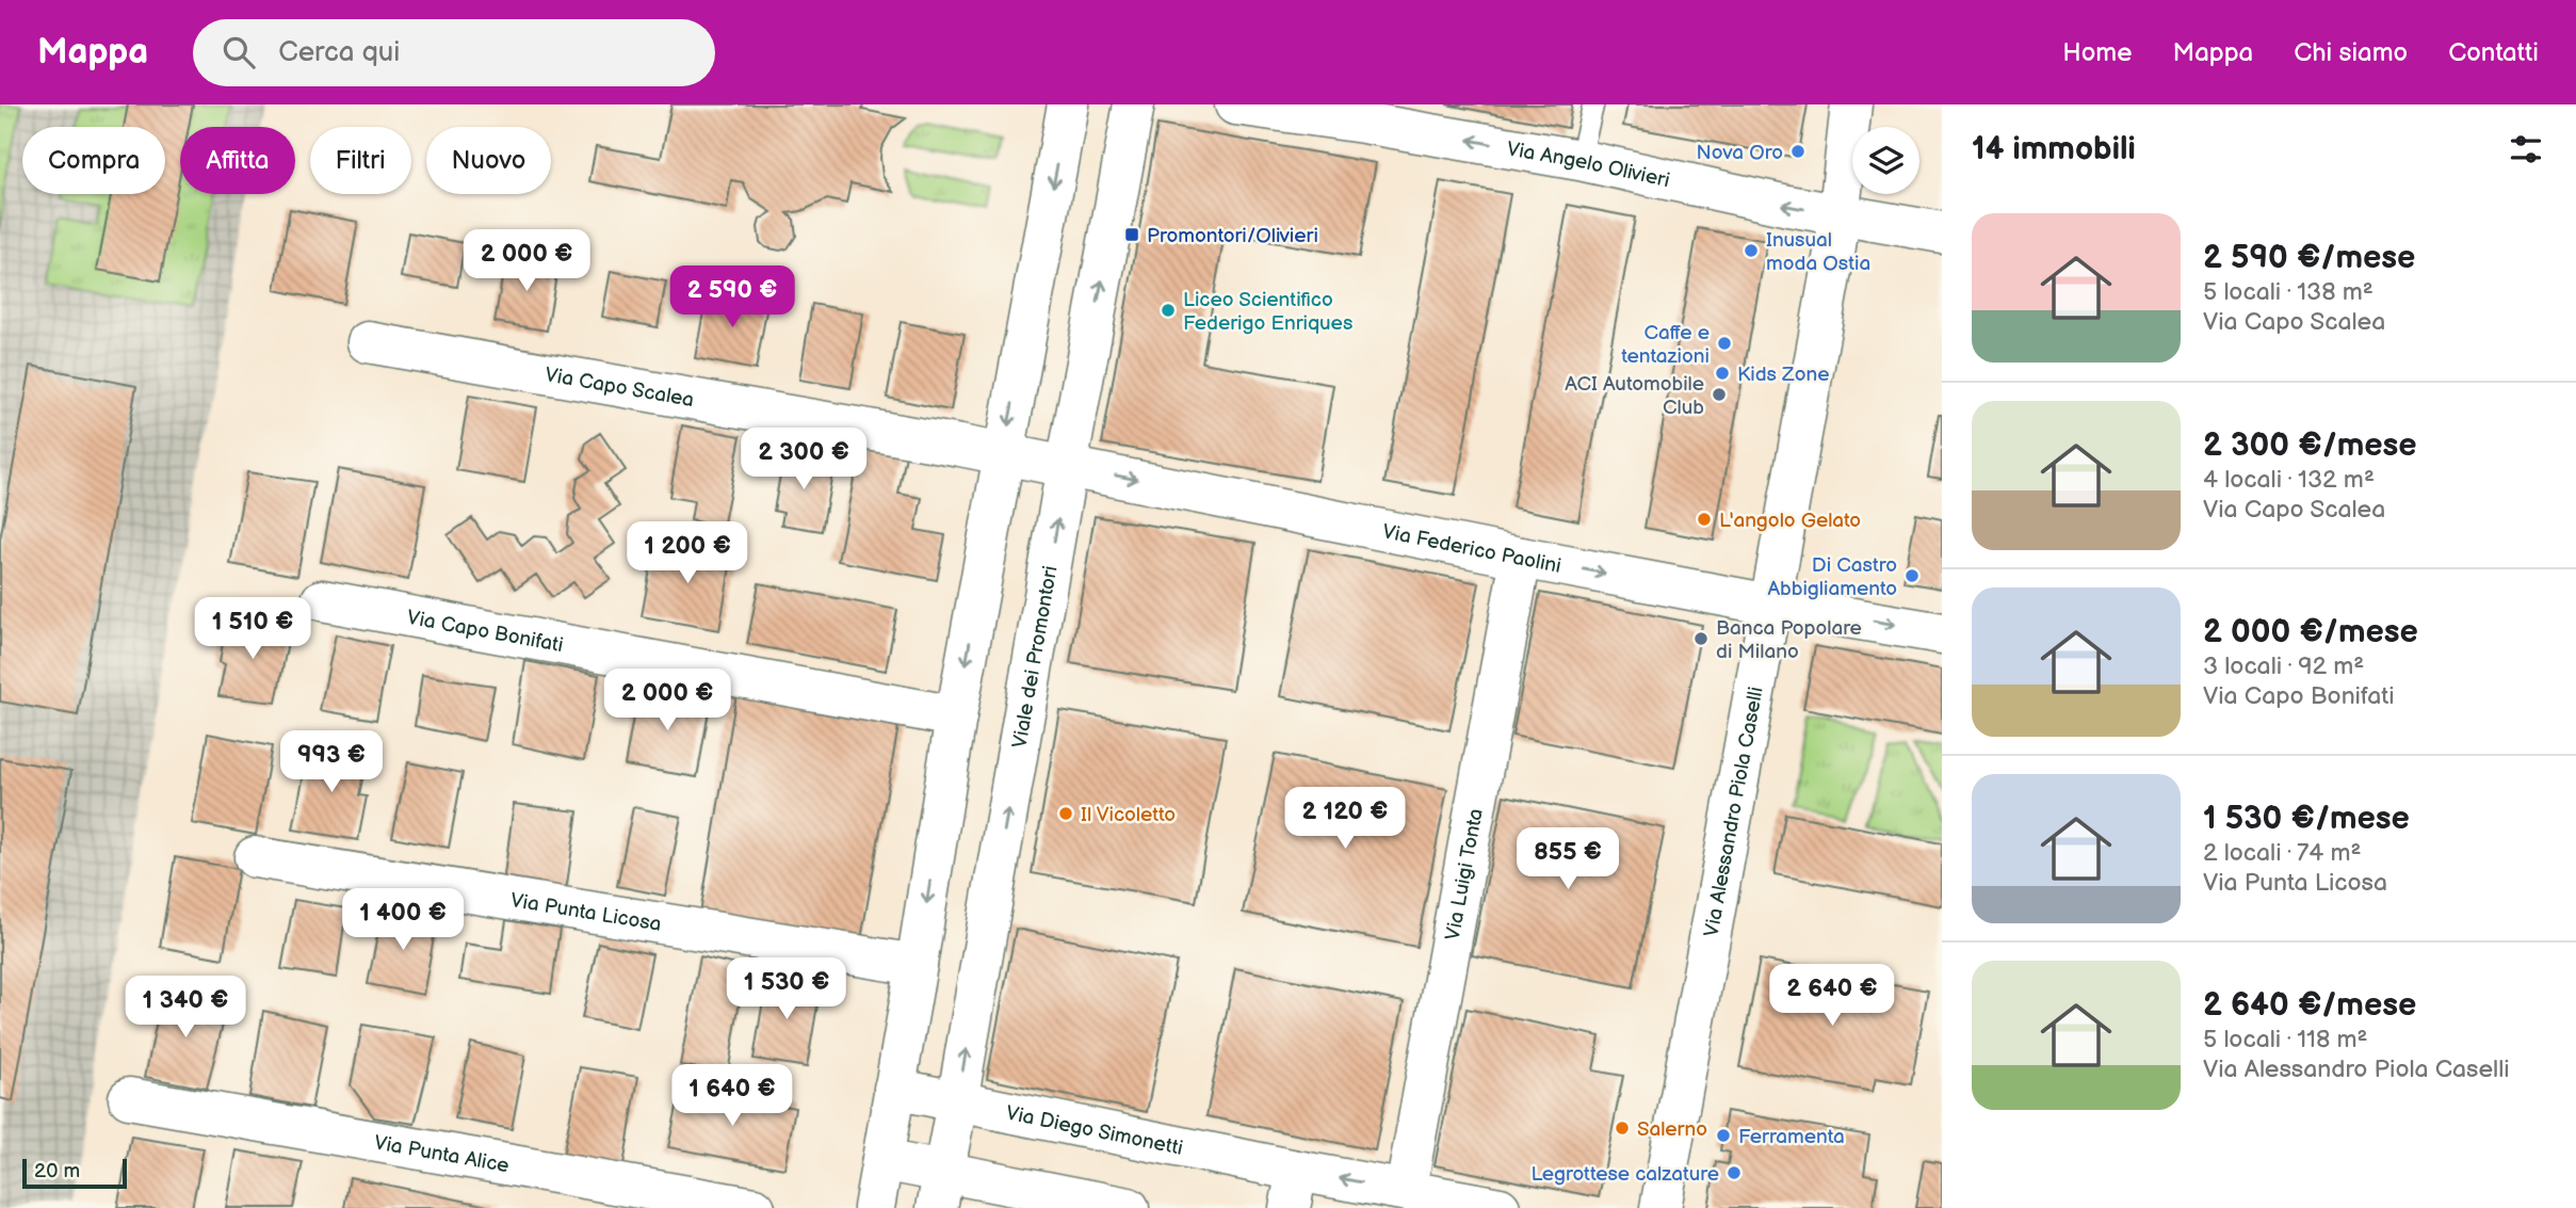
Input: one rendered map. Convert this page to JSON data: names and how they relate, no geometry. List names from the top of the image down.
{
  "streets": {
    "street": [
      "Via Angelo Olivieri",
      "Via Capo Scalea",
      "Via Federico Paolini",
      "Via Capo Bonifati",
      "Viale dei Promontori",
      "Via Alessandro Piola Caselli",
      "Via Luigi Tonta",
      "Via Punta Licosa",
      "Via Diego Simonetti",
      "Via Punta Alice"
    ]
  },
  "crossings": [
    ["Via Angelo Olivieri", "Via Alessandro Piola Caselli"],
    ["Via Capo Scalea", "Via Federico Paolini"],
    ["Via Federico Paolini", "Viale dei Promontori"],
    ["Via Federico Paolini", "Via Alessandro Piola Caselli"],
    ["Via Federico Paolini", "Via Luigi Tonta"],
    ["Viale dei Promontori", "Via Diego Simonetti"],
    ["Via Luigi Tonta", "Via Diego Simonetti"]
  ],
  "one_way": ["Via Angelo Olivieri", "Via Federico Paolini"],
  "places": {
    "other": [
      "Nova Oro",
      "Inusual moda Ostia",
      "Liceo Scientifico Federigo Enriques",
      "Caffe e tentazioni",
      "Kids Zone",
      "ACI Automobile Club",
      "L'angolo Gelato",
      "Di Castro Abbigliamento",
      "Banca Popolare di Milano",
      "Il Vicoletto",
      "Salerno",
      "Ferramenta",
      "Legrottese calzature"
    ],
    "transit": ["Promontori/Olivieri"]
  },
  "scale_bar": "20 m",
  "page": {
    "header": "Mappa",
    "search": "Cerca qui",
    "nav": [
      "Home",
      "Mappa",
      "Chi siamo",
      "Contatti"
    ],
    "heading": "14 immobili",
    "chip": [
      "Compra",
      "Affitta",
      "Filtri",
      "Nuovo"
    ],
    "list": [
      {
        "name": "2 590 €/mese",
        "note": "5 locali · 138 m² · Via Capo Scalea"
      },
      {
        "name": "2 300 €/mese",
        "note": "4 locali · 132 m² · Via Capo Scalea"
      },
      {
        "name": "2 000 €/mese",
        "note": "3 locali · 92 m² · Via Capo Bonifati"
      },
      {
        "name": "1 530 €/mese",
        "note": "2 locali · 74 m² · Via Punta Licosa"
      },
      {
        "name": "2 640 €/mese",
        "note": "5 locali · 118 m² · Via Alessandro Piola Caselli"
      }
    ],
    "price": [
      "2 000 €",
      "2 590 €",
      "2 300 €",
      "1 200 €",
      "1 510 €",
      "2 000 €",
      "993 €",
      "2 120 €",
      "855 €",
      "1 400 €",
      "1 530 €",
      "2 640 €",
      "1 340 €",
      "1 640 €"
    ],
    "scale": "20 m"
  }
}
